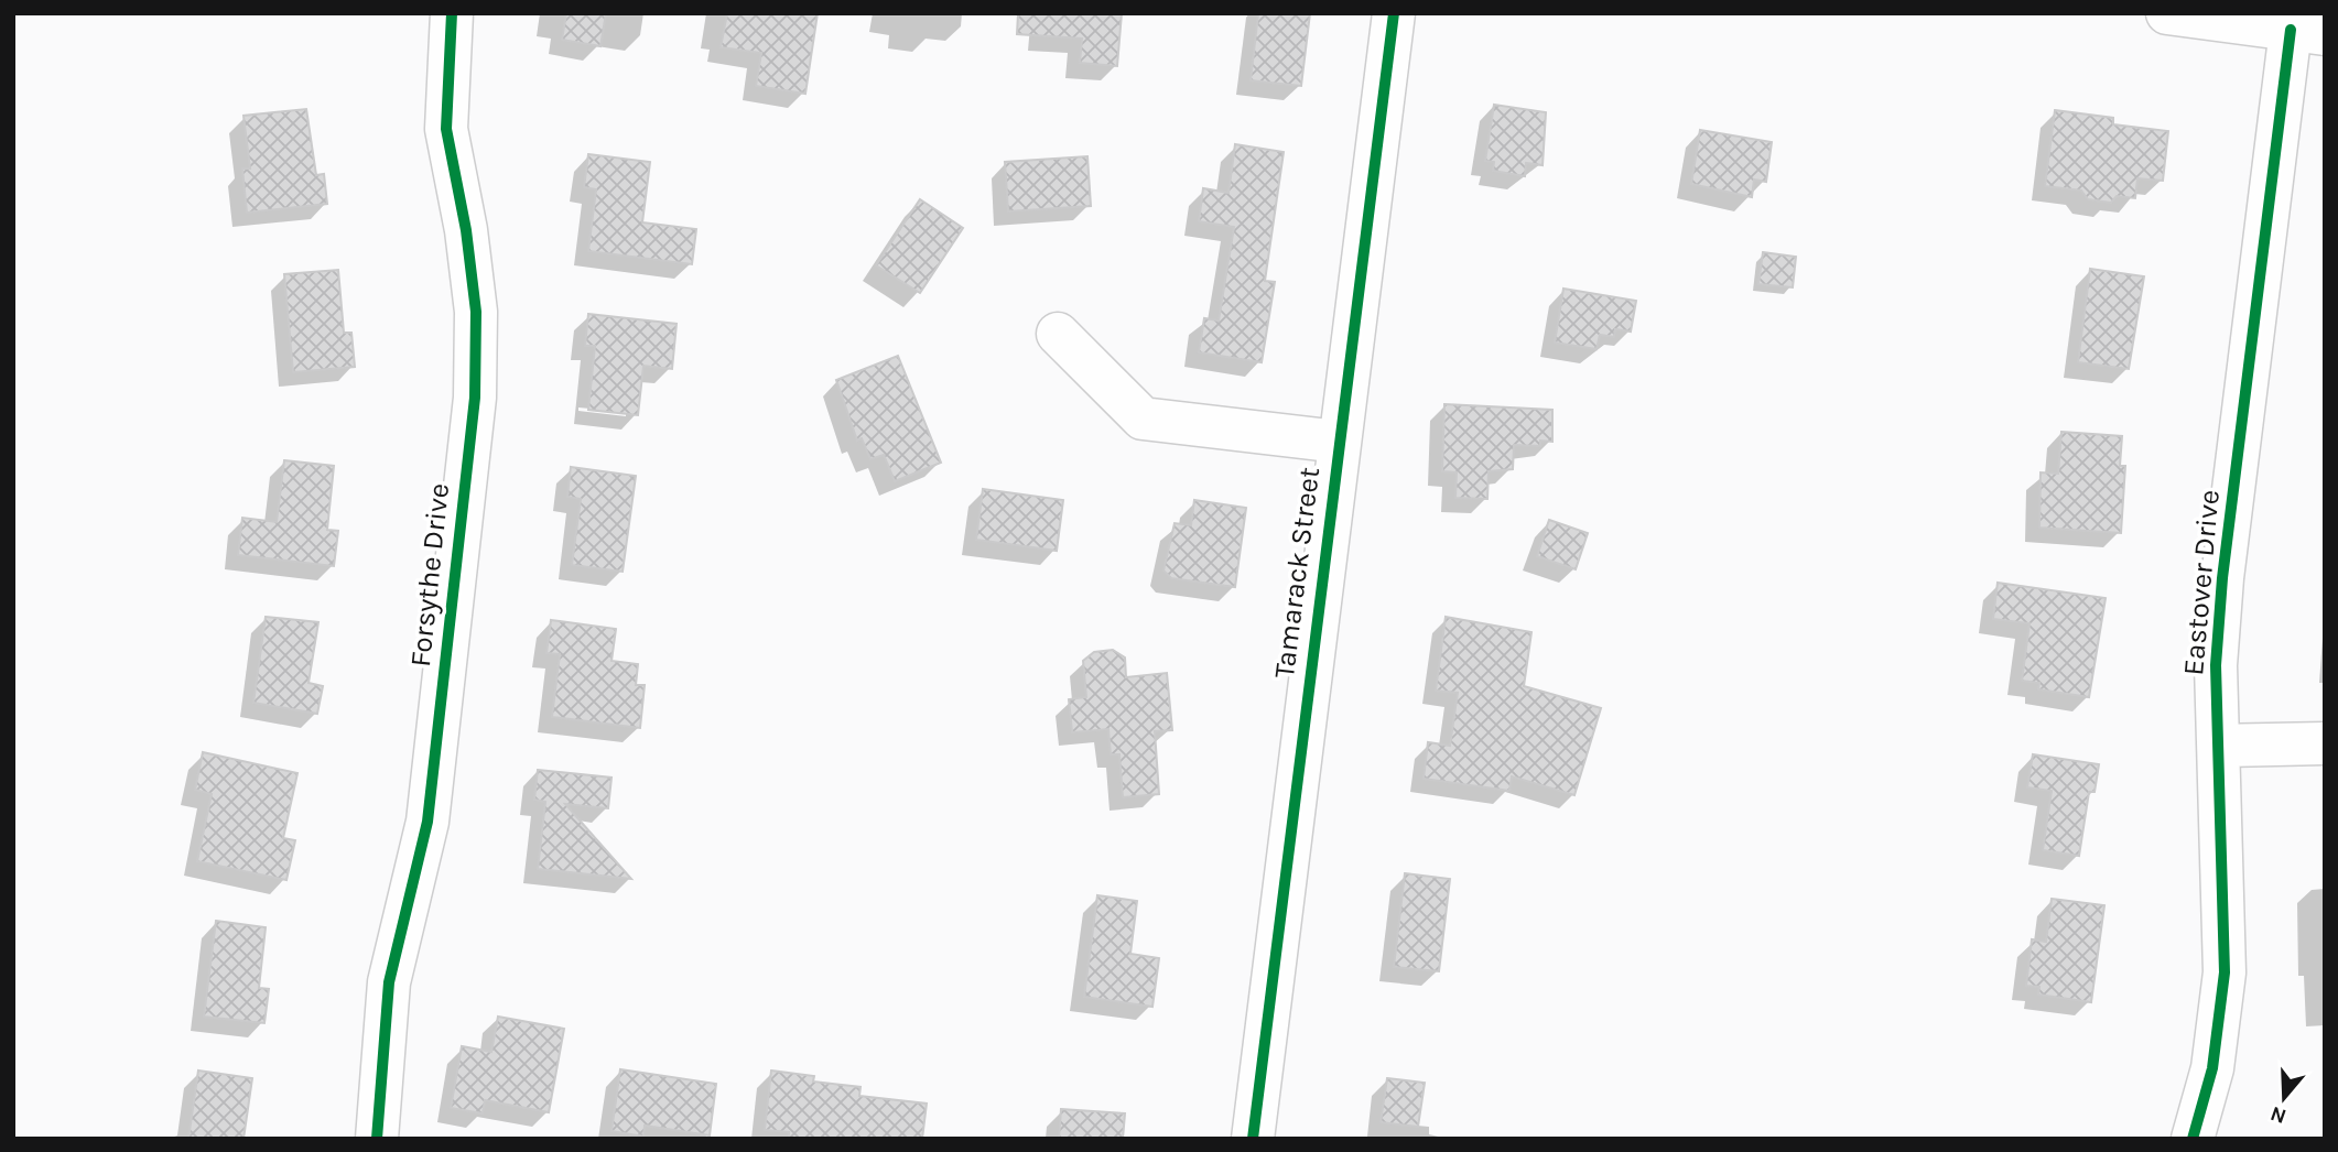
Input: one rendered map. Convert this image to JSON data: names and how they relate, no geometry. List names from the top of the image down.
{
  "streets": {
    "street": ["Tamarack Street", "Forsythe Drive", "Eastover Drive"]
  },
  "north": "bottom"
}
